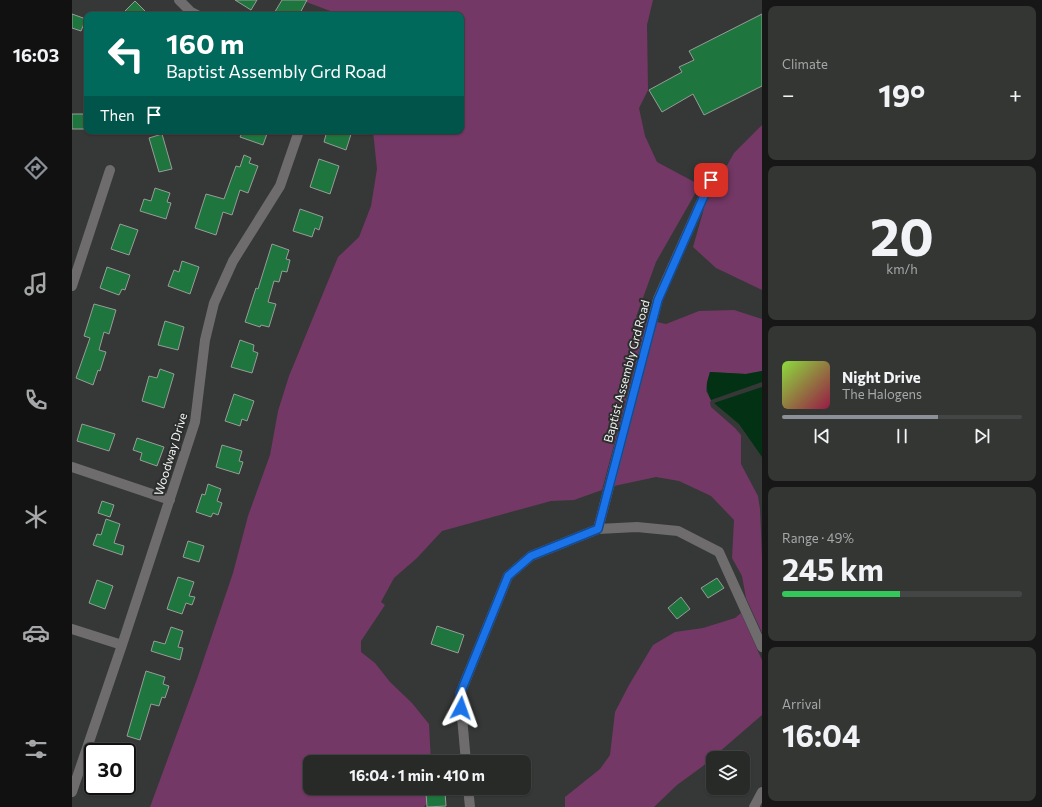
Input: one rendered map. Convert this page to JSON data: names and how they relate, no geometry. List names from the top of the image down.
{
  "streets": {
    "street": ["Baptist Assembly Grd Road", "Woodway Drive"]
  },
  "page": {
    "tabs": "16:03",
    "tile": [
      "Climate",
      ["20", "km/h"],
      ["Range · 49%", "245 km"],
      ["Arrival", "16:04"]
    ],
    "turn": ["160 m", "Baptist Assembly Grd Road"],
    "heat": ["−", "19°", "+"],
    "then": "Then",
    "song": ["Night Drive", "The Halogens"],
    "limit": "30",
    "trip": "16:04 · 1 min · 410 m"
  }
}
